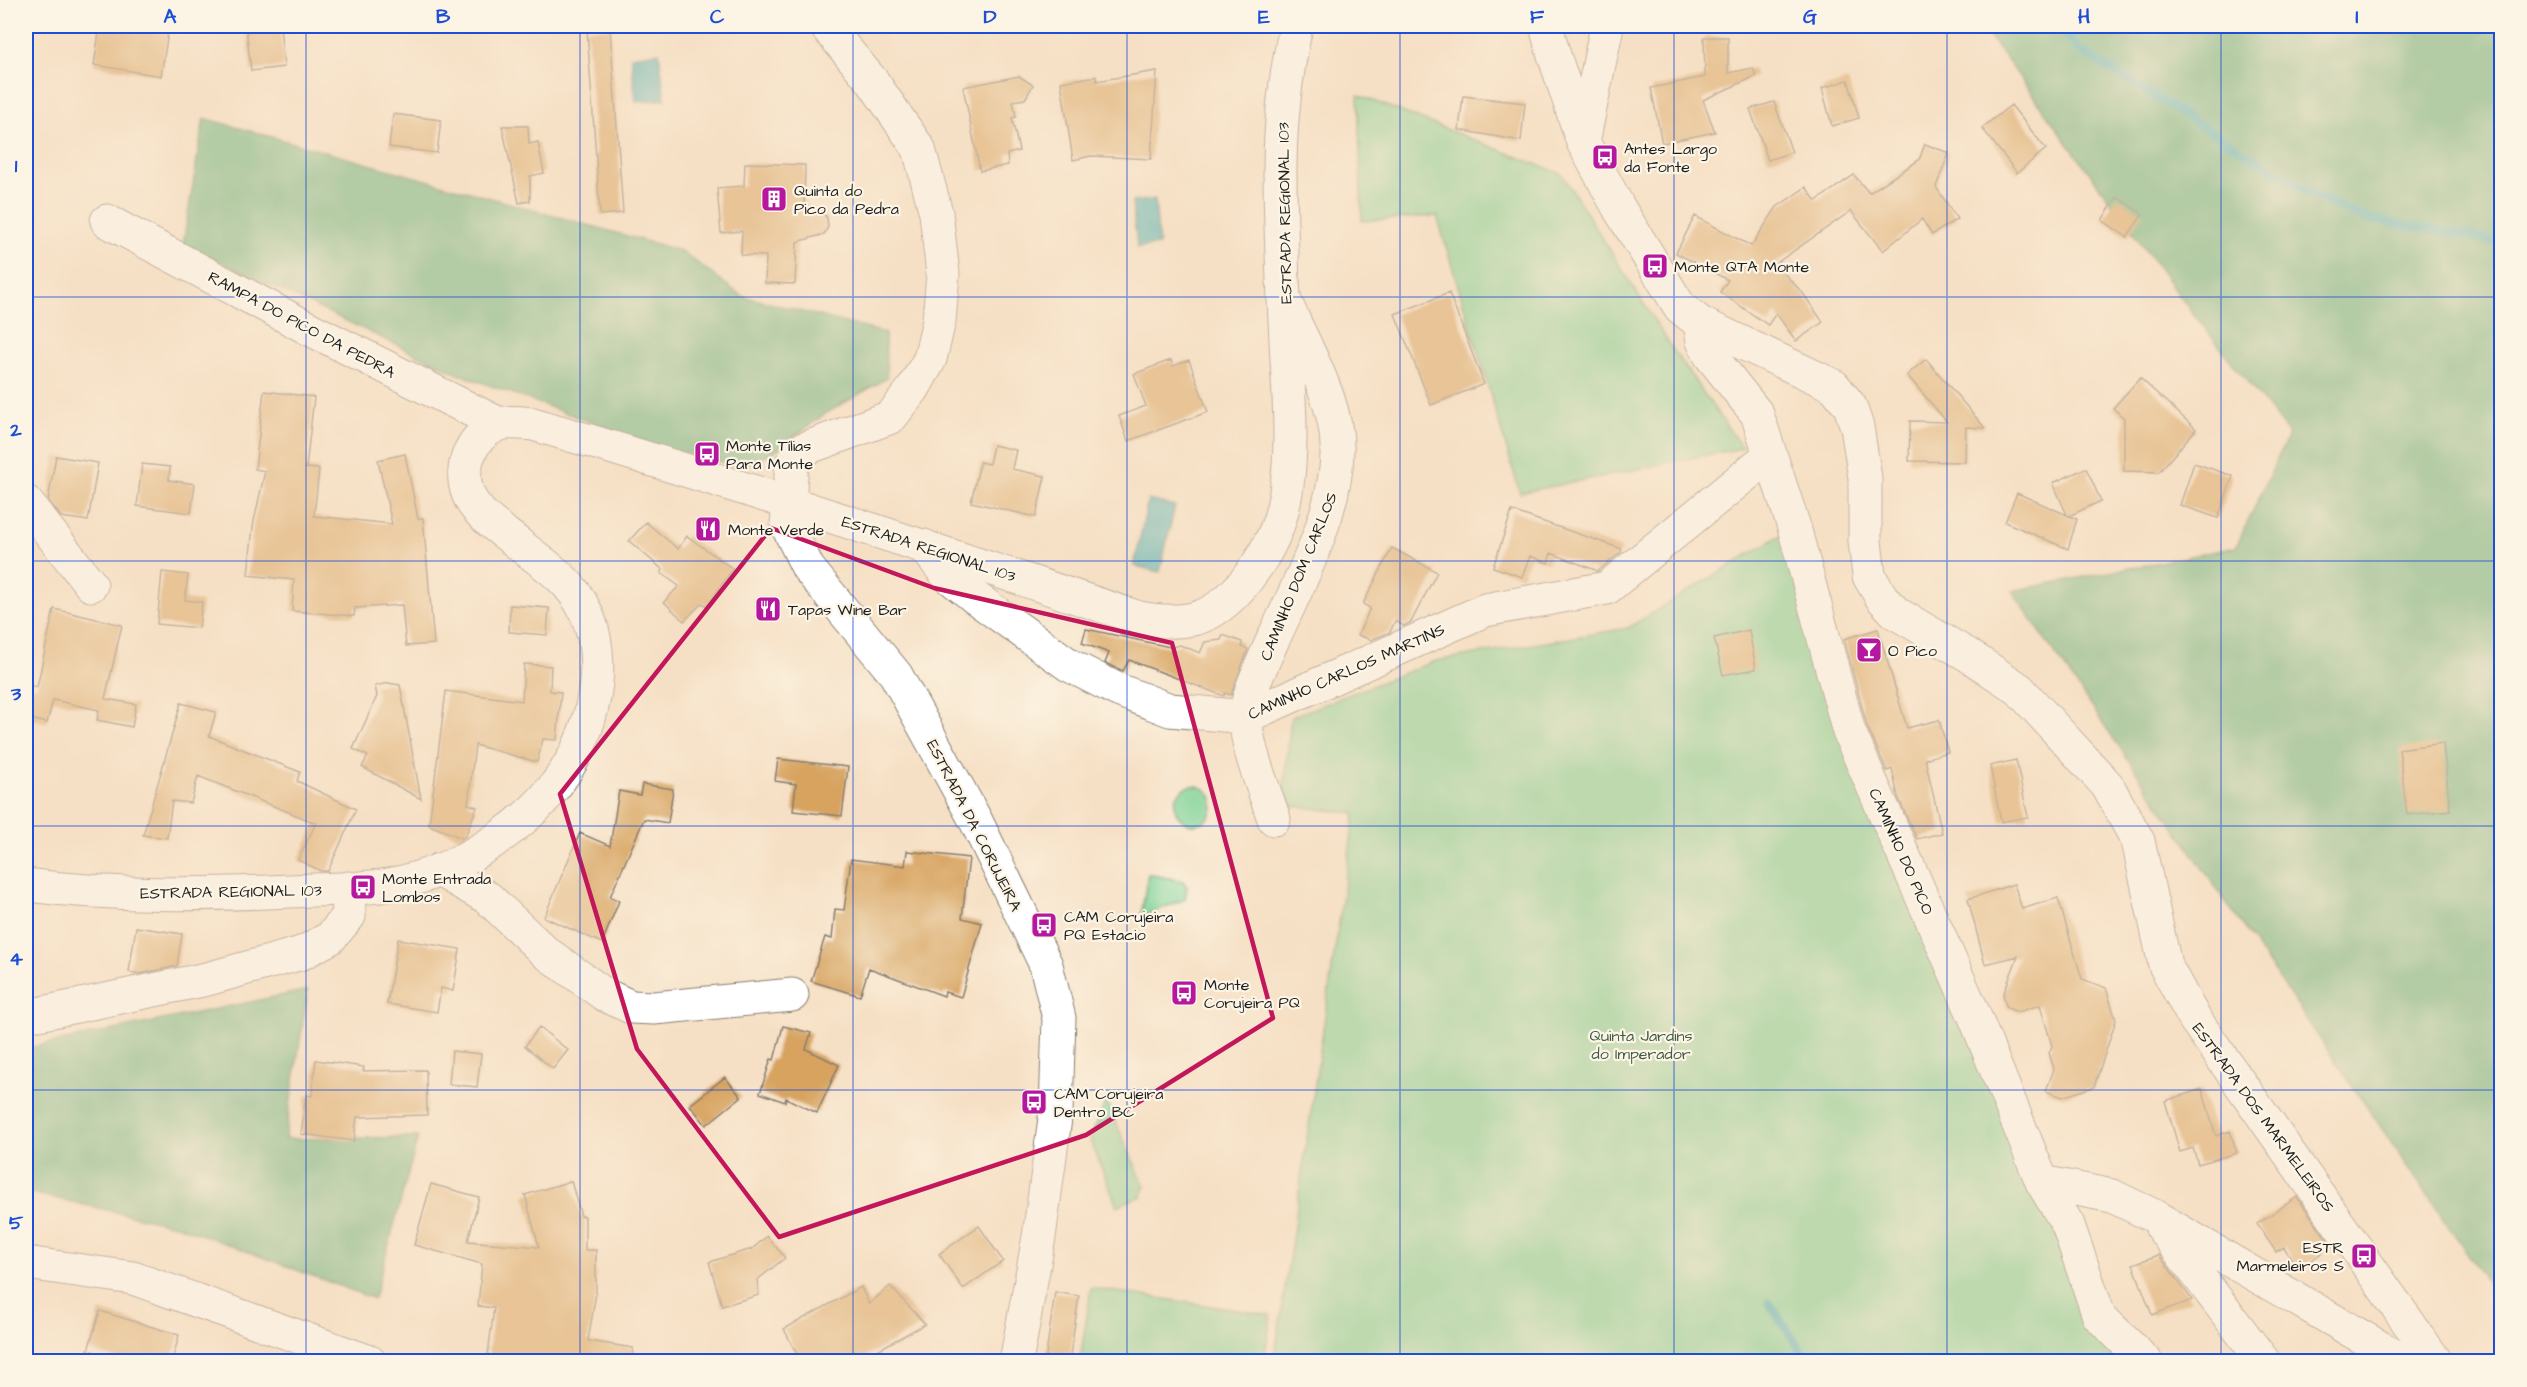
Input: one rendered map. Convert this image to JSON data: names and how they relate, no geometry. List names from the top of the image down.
{
  "streets": {
    "main road": [
      "ESTRADA REGIONAL 103",
      "RAMPA DO PICO DA PEDRA",
      "CAMINHO DOM CARLOS",
      "CAMINHO CARLOS MARTINS",
      "ESTRADA DA CORUJEIRA",
      "CAMINHO DO PICO",
      "ESTRADA DOS MARMELEIROS"
    ]
  },
  "crossings": [
    ["ESTRADA REGIONAL 103", "RAMPA DO PICO DA PEDRA"],
    ["ESTRADA REGIONAL 103", "CAMINHO DOM CARLOS"],
    ["ESTRADA REGIONAL 103", "CAMINHO CARLOS MARTINS"],
    ["ESTRADA REGIONAL 103", "ESTRADA DA CORUJEIRA"],
    ["CAMINHO DOM CARLOS", "CAMINHO CARLOS MARTINS"],
    ["CAMINHO CARLOS MARTINS", "CAMINHO DO PICO"],
    ["CAMINHO DO PICO", "ESTRADA DOS MARMELEIROS"]
  ],
  "parks": ["Quinta Jardins do Imperador"],
  "places": {
    "bus stop": [
      "Antes Largo da Fonte",
      "Monte QTA Monte",
      "Monte Tílias Para Monte",
      "Monte Entrada Lombos",
      "CAM Corujeira PQ Estacio",
      "Monte Corujeira PQ",
      "CAM Corujeira Dentro BC",
      "ESTR Marmeleiros S"
    ],
    "building": ["Quinta do Pico da Pedra"],
    "restaurant": ["Monte Verde", "Tapas Wine Bar"],
    "bar": ["O Pico"]
  },
  "grid": {
    "columns": [
      "A",
      "B",
      "C",
      "D",
      "E",
      "F",
      "G",
      "H",
      "I"
    ],
    "rows": [
      "1",
      "2",
      "3",
      "4",
      "5"
    ]
  }
}
